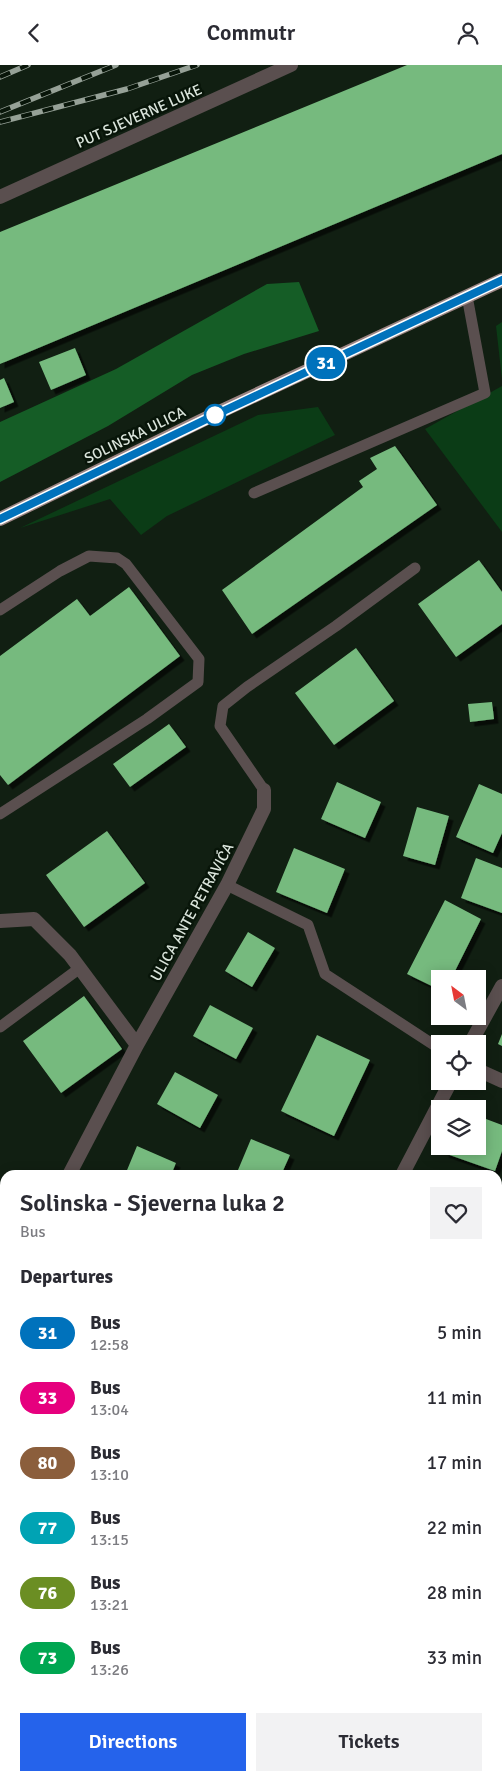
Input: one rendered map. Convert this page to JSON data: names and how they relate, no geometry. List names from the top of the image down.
{
  "streets": {
    "main road": ["SOLINSKA ULICA"],
    "street": ["PUT SJEVERNE LUKE", "ULICA ANTE PETRAVIĆA"]
  },
  "lines": ["bus line 31"],
  "north": "top left",
  "page": {
    "header": "Commutr",
    "on_map": "31",
    "heading": [
      ["Solinska - Sjeverna luka 2", "Bus"],
      "Departures"
    ],
    "list": [
      {
        "mark": "31",
        "name": "Bus",
        "note": "12:58",
        "value": "5 min"
      },
      {
        "mark": "33",
        "name": "Bus",
        "note": "13:04",
        "value": "11 min"
      },
      {
        "mark": "80",
        "name": "Bus",
        "note": "13:10",
        "value": "17 min"
      },
      {
        "mark": "77",
        "name": "Bus",
        "note": "13:15",
        "value": "22 min"
      },
      {
        "mark": "76",
        "name": "Bus",
        "note": "13:21",
        "value": "28 min"
      },
      {
        "mark": "73",
        "name": "Bus",
        "note": "13:26",
        "value": "33 min"
      }
    ],
    "buttons": ["Directions", "Tickets"]
  }
}
